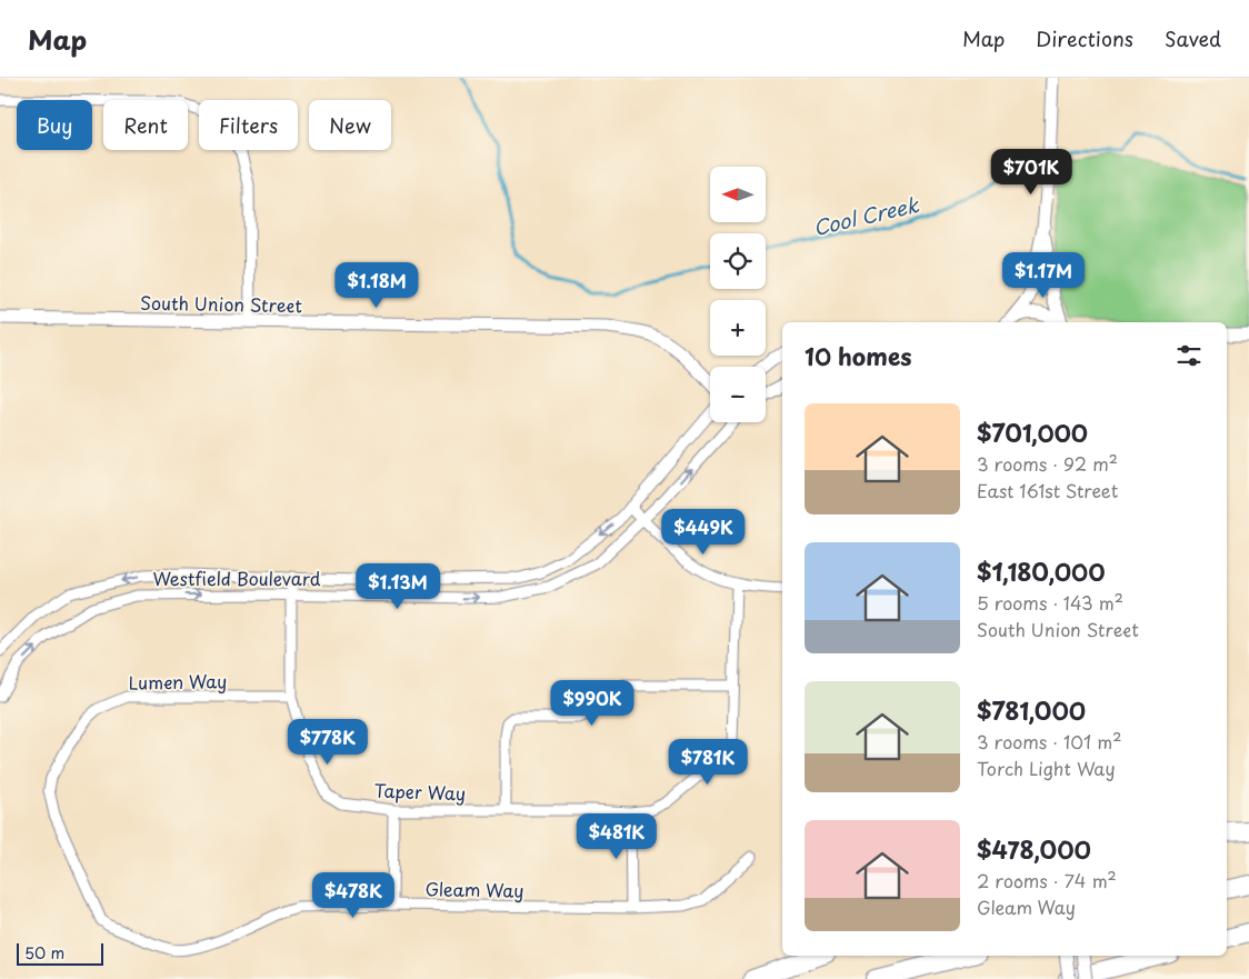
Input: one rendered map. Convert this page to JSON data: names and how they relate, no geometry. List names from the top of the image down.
{
  "streets": {
    "street": [
      "South Union Street",
      "Westfield Boulevard",
      "Lumen Way",
      "Taper Way",
      "Gleam Way"
    ]
  },
  "crossings": [
    ["Westfield Boulevard", "Taper Way"],
    ["Lumen Way", "Taper Way"],
    ["Lumen Way", "Gleam Way"]
  ],
  "water": ["Cool Creek"],
  "scale_bar": "50 m",
  "north": "left",
  "page": {
    "header": "Map",
    "nav": ["Map", "Directions", "Saved"],
    "chip": [
      "Buy",
      "Rent",
      "Filters",
      "New"
    ],
    "price": [
      "$701K",
      "$1.17M",
      "$1.18M",
      "$449K",
      "$1.13M",
      "$990K",
      "$778K",
      "$781K",
      "$481K",
      "$478K"
    ],
    "map_buttons": ["+", "−"],
    "heading": "10 homes",
    "list": [
      {
        "name": "$701,000",
        "note": "3 rooms · 92 m² · East 161st Street"
      },
      {
        "name": "$1,180,000",
        "note": "5 rooms · 143 m² · South Union Street"
      },
      {
        "name": "$781,000",
        "note": "3 rooms · 101 m² · Torch Light Way"
      },
      {
        "name": "$478,000",
        "note": "2 rooms · 74 m² · Gleam Way"
      }
    ],
    "scale": "50 m"
  }
}
